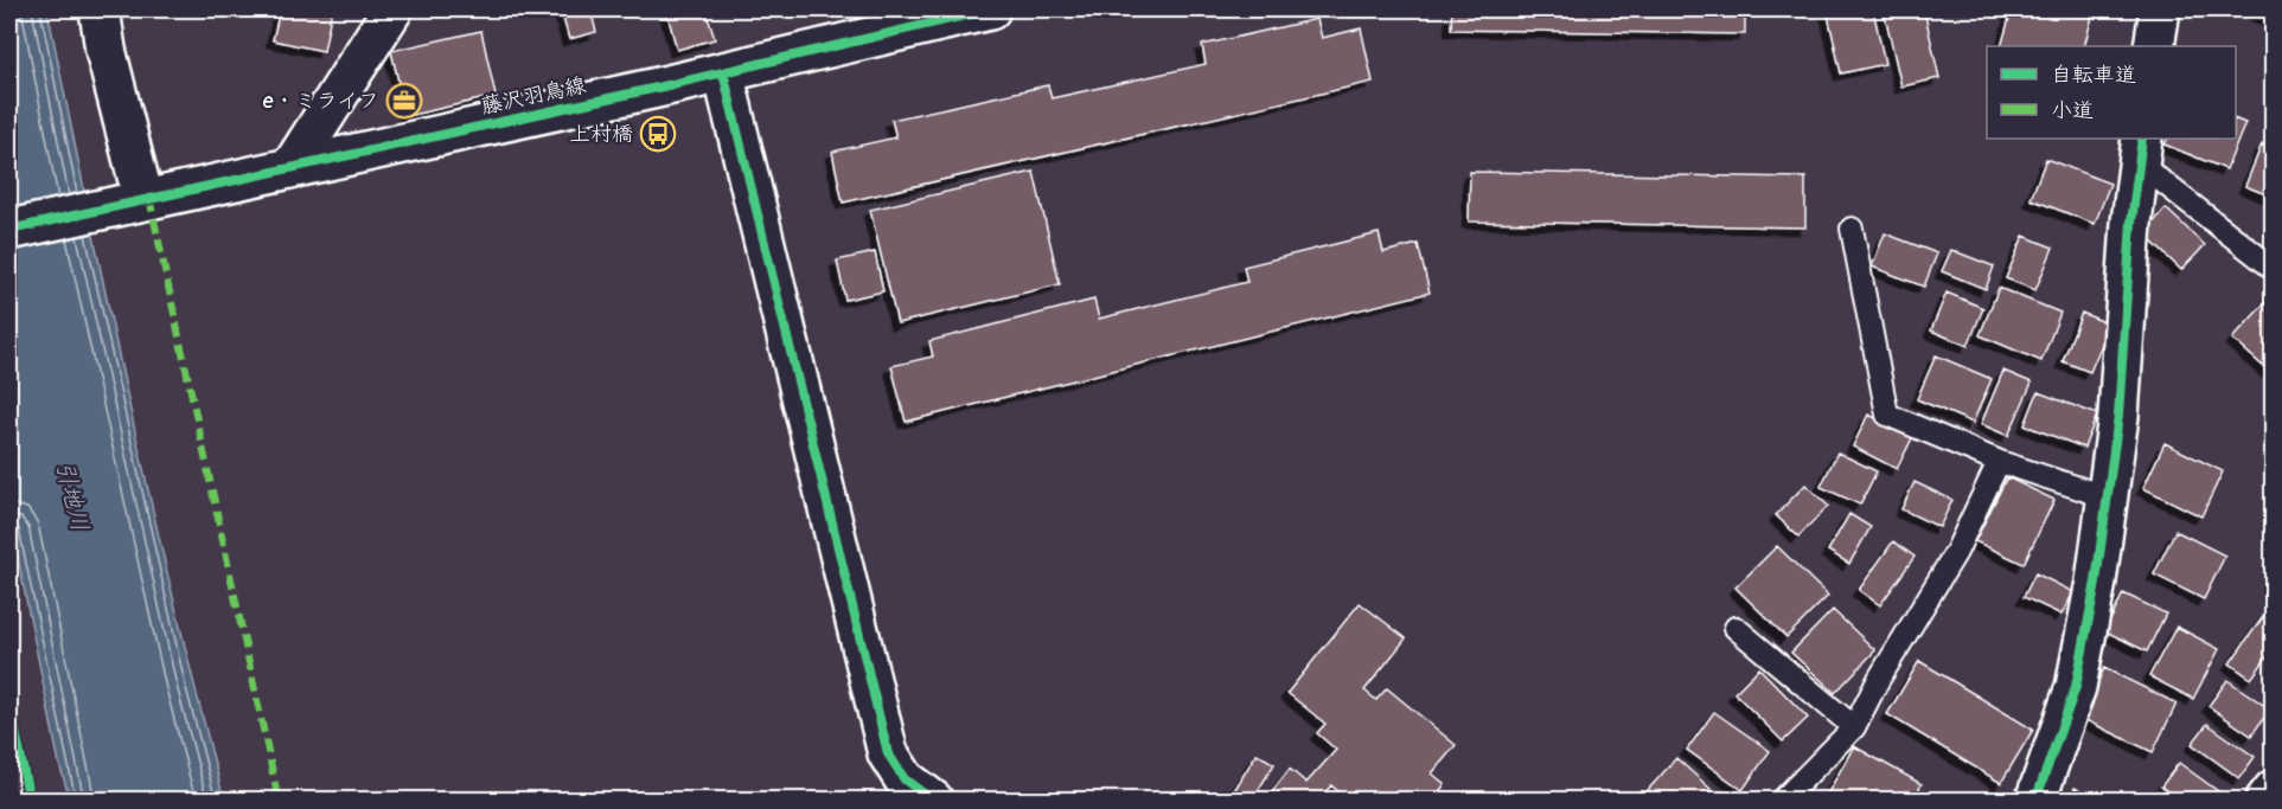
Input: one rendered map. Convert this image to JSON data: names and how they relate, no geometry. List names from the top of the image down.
{
  "streets": {
    "street": ["藤沢羽鳥線"]
  },
  "water": ["引地川"],
  "places": {
    "office": ["e・ミライフ"],
    "bus stop": ["上村橋"]
  },
  "legend": ["自転車道", "小道"]
}
